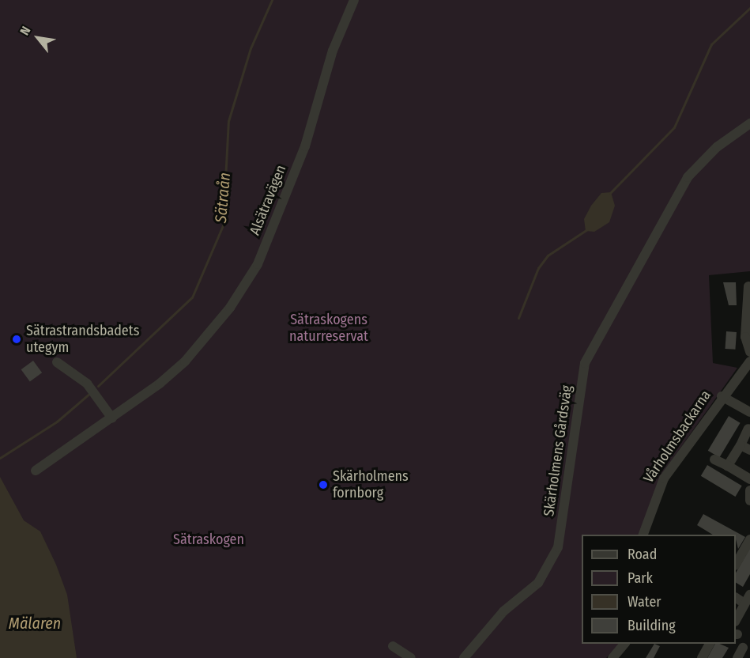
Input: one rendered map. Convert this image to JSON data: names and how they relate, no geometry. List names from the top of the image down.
{
  "streets": {
    "street": ["Alsätravägen", "Vårholmsbackarna", "Skärholmens Gårdsväg"]
  },
  "water": ["Sätraån", "Mälaren"],
  "parks": ["Sätraskogens naturreservat", "Sätraskogen"],
  "places": ["Sätrastrandsbadets utegym", "Skärholmens fornborg"],
  "legend": [
    "Road",
    "Park",
    "Water",
    "Building"
  ],
  "north": "top left"
}
